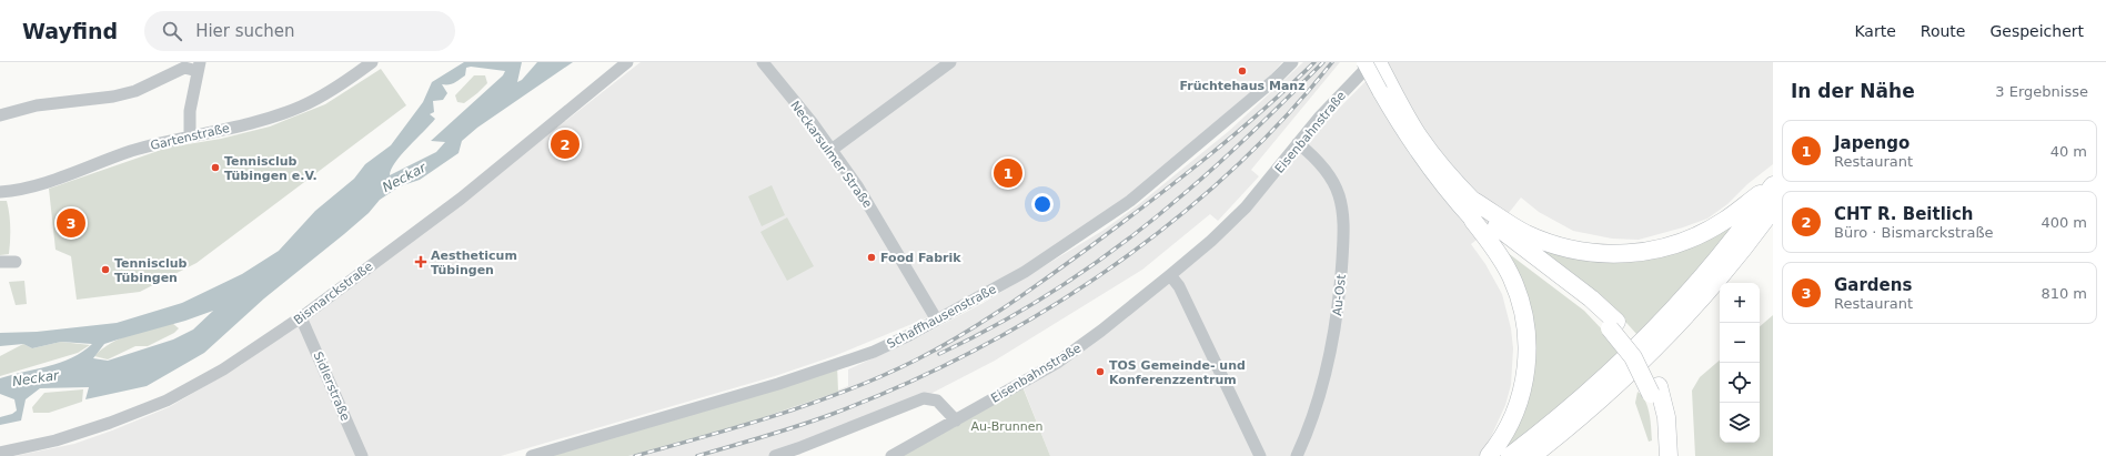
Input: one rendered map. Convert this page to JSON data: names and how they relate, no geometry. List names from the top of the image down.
{
  "streets": {
    "street": [
      "Eisenbahnstraße",
      "Gartenstraße",
      "Neckarsulmer Straße",
      "Bismarckstraße",
      "Au-Ost",
      "Schaffhausenstraße",
      "Sidlerstraße"
    ]
  },
  "crossings": [
    ["Eisenbahnstraße", "Au-Ost"],
    ["Neckarsulmer Straße", "Schaffhausenstraße"],
    ["Bismarckstraße", "Sidlerstraße"]
  ],
  "water": ["Neckar"],
  "parks": ["Au-Brunnen"],
  "places": {
    "other": [
      "Früchtehaus Manz",
      "Tennisclub Tübingen e.V.",
      "Food Fabrik",
      "Tennisclub Tübingen",
      "TOS Gemeinde- und Konferenzzentrum"
    ],
    "health": ["Aestheticum Tübingen"]
  },
  "page": {
    "header": "Wayfind",
    "search": "Hier suchen",
    "nav": ["Karte", "Route", "Gespeichert"],
    "heading": ["In der Nähe", "3 Ergebnisse"],
    "list": [
      {
        "mark": "1",
        "name": "Japengo",
        "note": "Restaurant",
        "value": "40 m"
      },
      {
        "mark": "2",
        "name": "CHT R. Beitlich",
        "note": "Büro · Bismarckstraße",
        "value": "400 m"
      },
      {
        "mark": "3",
        "name": "Gardens",
        "note": "Restaurant",
        "value": "810 m"
      }
    ],
    "pins": ["2", "1", "3"],
    "map_buttons": ["+", "−"]
  }
}
